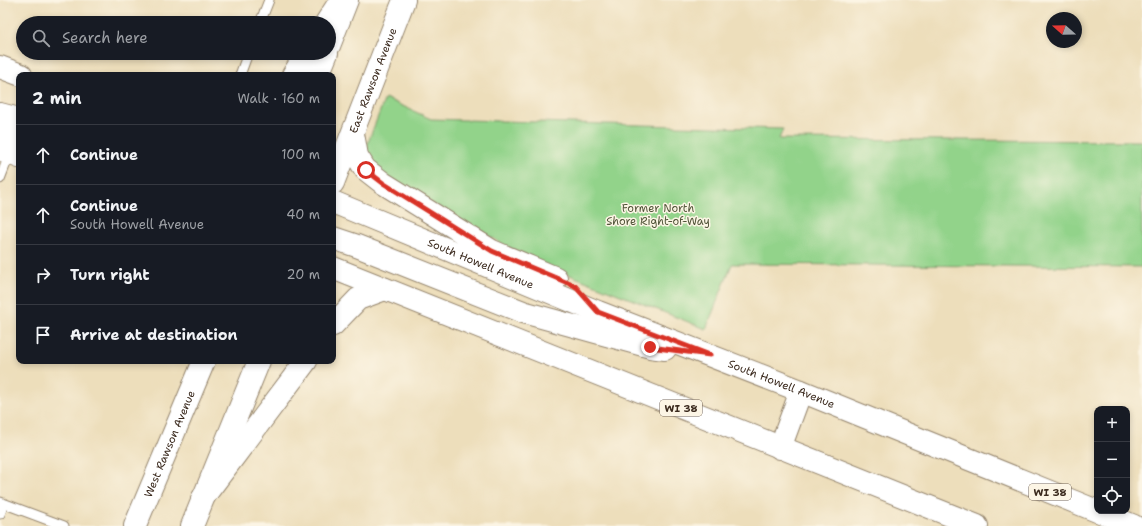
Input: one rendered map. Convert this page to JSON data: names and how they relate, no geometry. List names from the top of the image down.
{
  "streets": {
    "main road": [
      "East Rawson Avenue",
      "South Howell Avenue",
      "WI 38",
      "West Rawson Avenue"
    ]
  },
  "parks": ["Former North Shore Right-of-Way"],
  "north": "left",
  "page": {
    "search": "Search here",
    "heading": ["2 min", "Walk · 160 m"],
    "list": [
      ["Continue", "100 m"],
      ["Continue", "South Howell Avenue", "40 m"],
      ["Turn right", "20 m"],
      "Arrive at destination"
    ],
    "map_buttons": ["+", "−"]
  }
}
